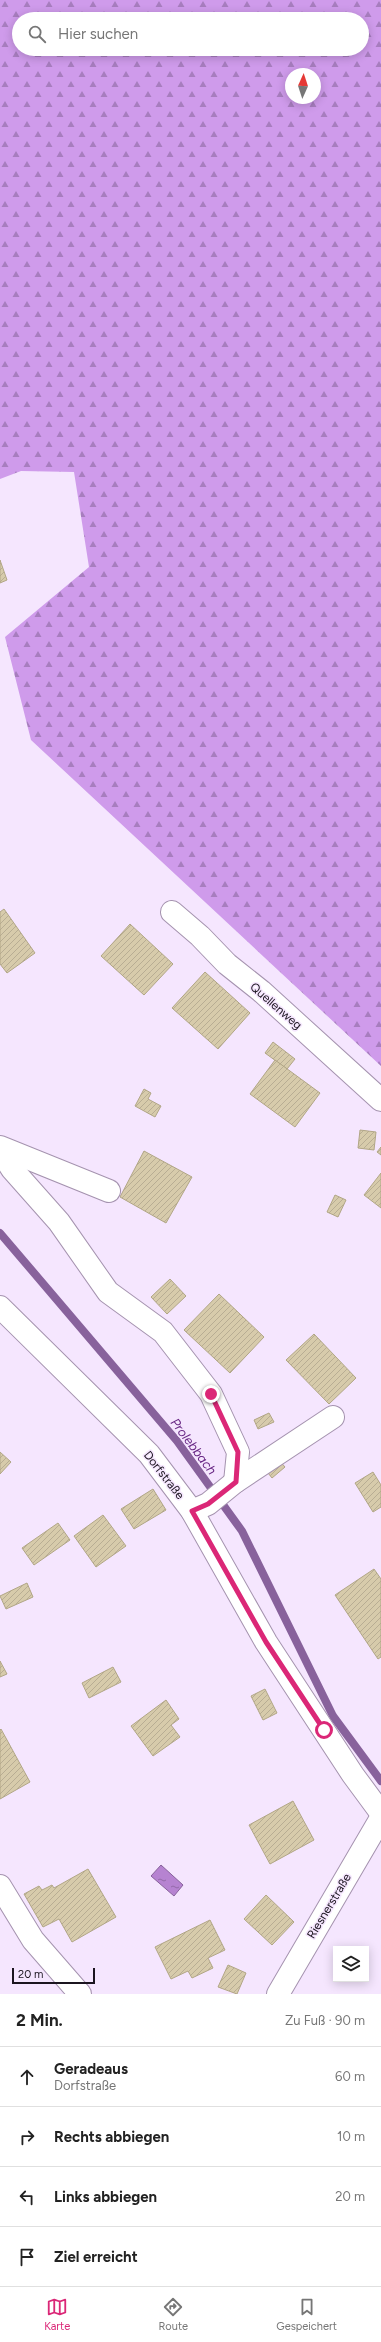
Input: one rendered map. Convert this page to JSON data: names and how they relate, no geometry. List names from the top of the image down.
{
  "streets": {
    "street": ["Quellenweg", "Dorfstraße", "Riesnerstraße"]
  },
  "water": ["Prolebbach"],
  "scale_bar": "20 m",
  "north": "top",
  "page": {
    "search": "Hier suchen",
    "scale": "20 m",
    "heading": ["2 Min.", "Zu Fuß · 90 m"],
    "list": [
      ["Geradeaus", "Dorfstraße", "60 m"],
      ["Rechts abbiegen", "10 m"],
      ["Links abbiegen", "20 m"],
      "Ziel erreicht"
    ],
    "nav": ["Karte", "Route", "Gespeichert"]
  }
}
